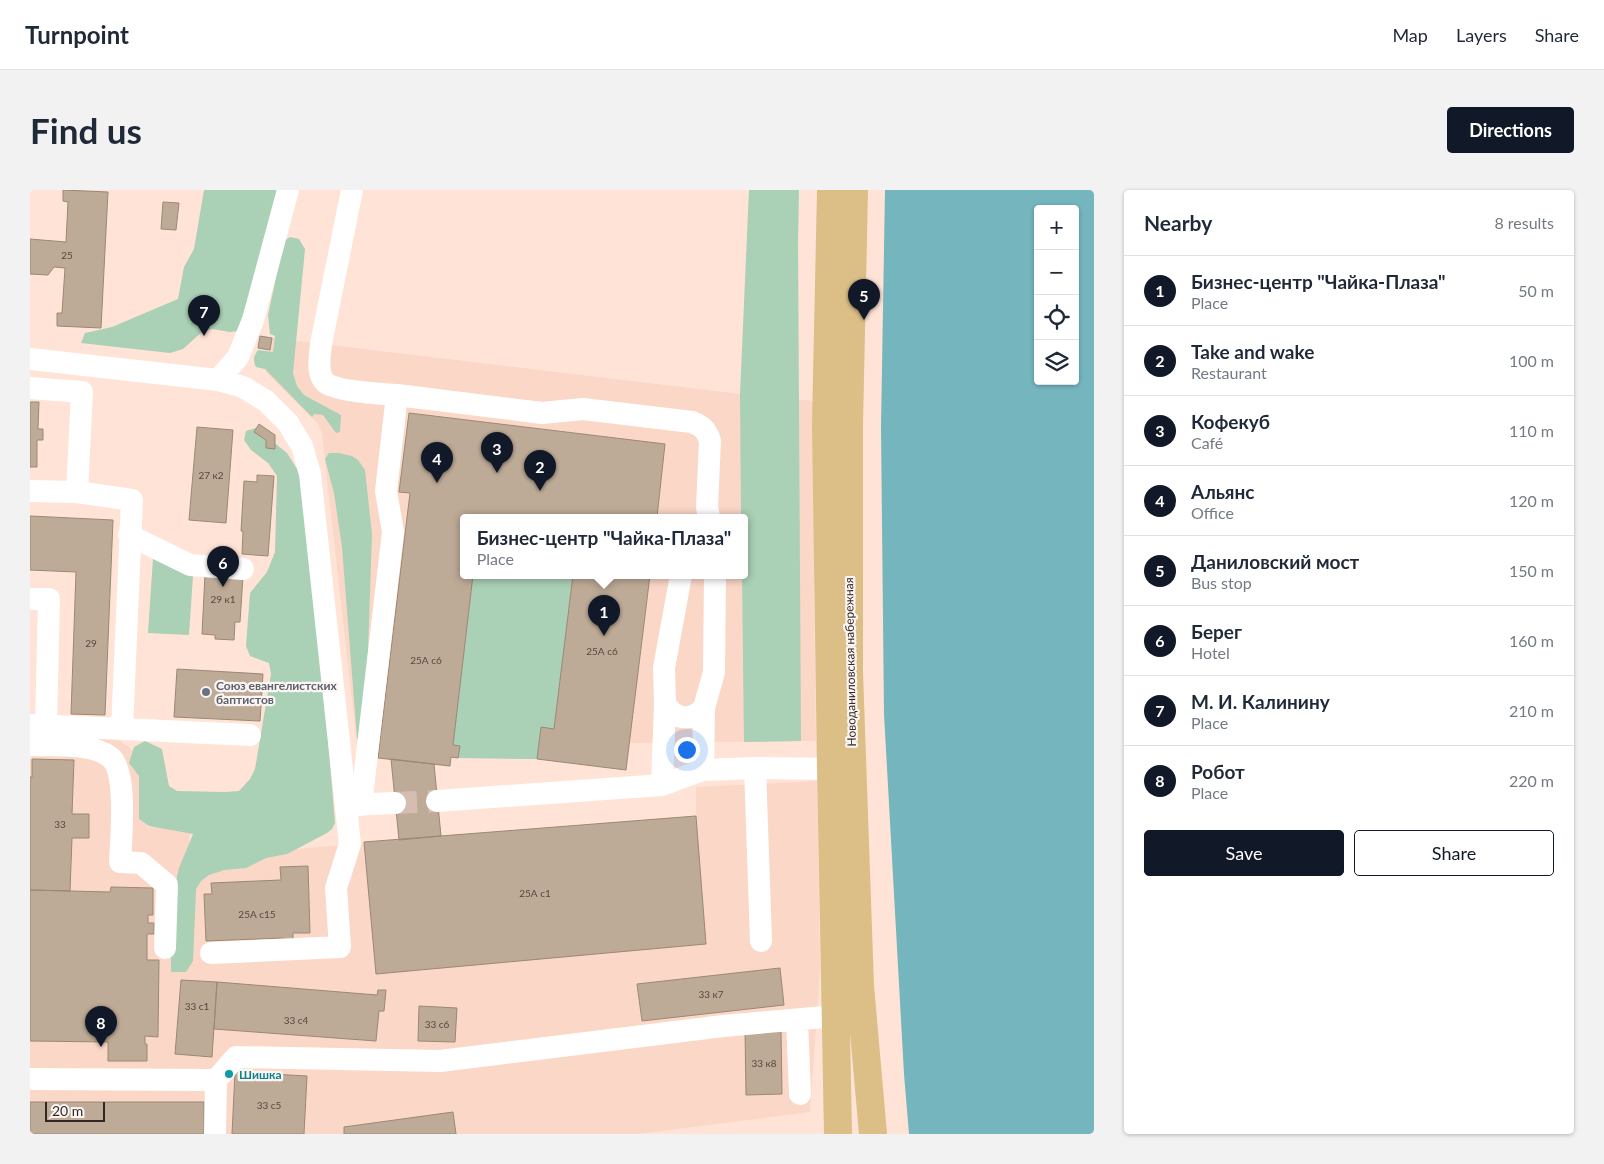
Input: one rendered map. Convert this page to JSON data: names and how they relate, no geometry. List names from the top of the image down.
{
  "streets": {
    "main road": ["Новоданиловская набережная"]
  },
  "places": ["Союз евангелистских баптистов", "Шишка"],
  "house_numbers": [
    "25",
    "27 к2",
    "29 к1",
    "29",
    "25А с6",
    "25А с6",
    "33",
    "25А с1",
    "25А с15",
    "33 к7",
    "33 с1",
    "33 с4",
    "33 с6",
    "33 к8",
    "33 с5"
  ],
  "scale_bar": "20 m",
  "page": {
    "header": "Turnpoint",
    "nav": ["Map", "Layers", "Share"],
    "buttons": [
      "Directions",
      ["Save", "Share"]
    ],
    "title": "Find us",
    "heading": ["Nearby", "8 results"],
    "map_buttons": ["+", "−"],
    "list": [
      {
        "mark": "1",
        "name": "Бизнес-центр \"Чайка-Плаза\"",
        "note": "Place",
        "value": "50 m"
      },
      {
        "mark": "2",
        "name": "Take and wake",
        "note": "Restaurant",
        "value": "100 m"
      },
      {
        "mark": "3",
        "name": "Кофекуб",
        "note": "Café",
        "value": "110 m"
      },
      {
        "mark": "4",
        "name": "Альянс",
        "note": "Office",
        "value": "120 m"
      },
      {
        "mark": "5",
        "name": "Даниловский мост",
        "note": "Bus stop",
        "value": "150 m"
      },
      {
        "mark": "6",
        "name": "Берег",
        "note": "Hotel",
        "value": "160 m"
      },
      {
        "mark": "7",
        "name": "М. И. Калинину",
        "note": "Place",
        "value": "210 m"
      },
      {
        "mark": "8",
        "name": "Робот",
        "note": "Place",
        "value": "220 m"
      }
    ],
    "pins": [
      "5",
      "7",
      "3",
      "4",
      "2",
      "6",
      "1",
      "8"
    ],
    "popup": ["Бизнес-центр \"Чайка-Плаза\"", "Place"],
    "scale": "20 m"
  }
}
